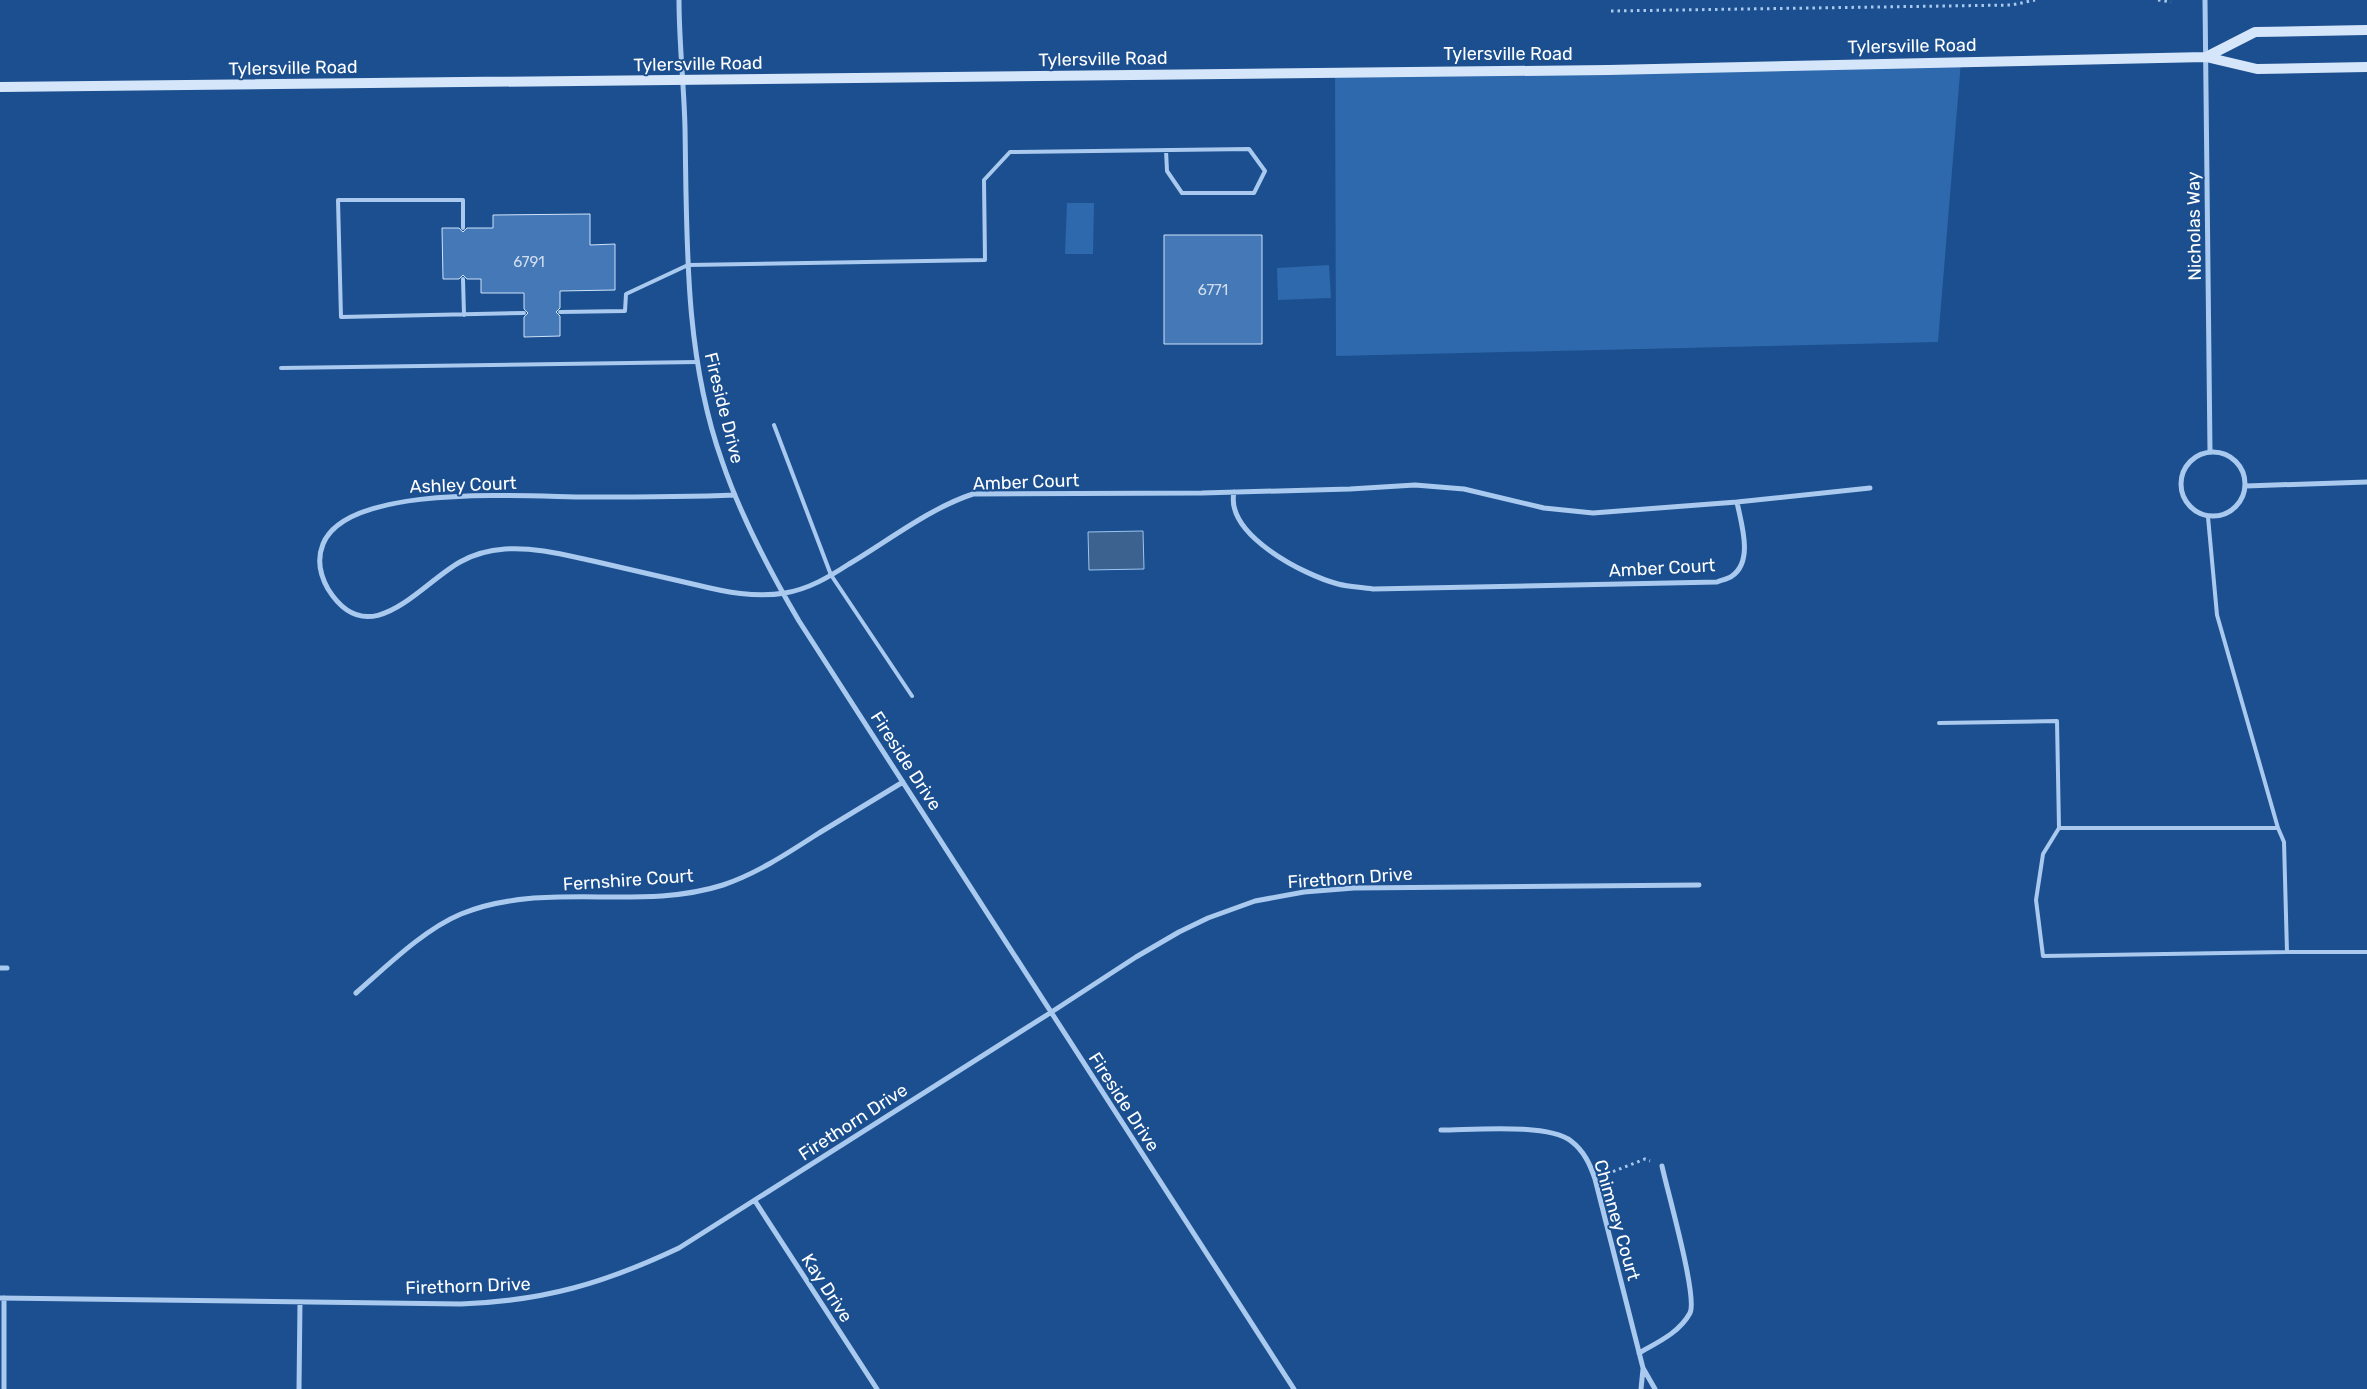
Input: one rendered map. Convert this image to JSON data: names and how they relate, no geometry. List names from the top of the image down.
{
  "streets": {
    "main road": ["Tylersville Road"],
    "street": [
      "Nicholas Way",
      "Fireside Drive",
      "Amber Court",
      "Ashley Court",
      "Firethorn Drive",
      "Fernshire Court",
      "Chimney Court",
      "Kay Drive"
    ]
  },
  "crossings": [
    ["Tylersville Road", "Nicholas Way"],
    ["Tylersville Road", "Fireside Drive"],
    ["Fireside Drive", "Amber Court"],
    ["Fireside Drive", "Ashley Court"],
    ["Fireside Drive", "Firethorn Drive"],
    ["Fireside Drive", "Fernshire Court"],
    ["Amber Court", "Ashley Court"],
    ["Firethorn Drive", "Kay Drive"]
  ],
  "house_numbers": ["6791", "6771"]
}
